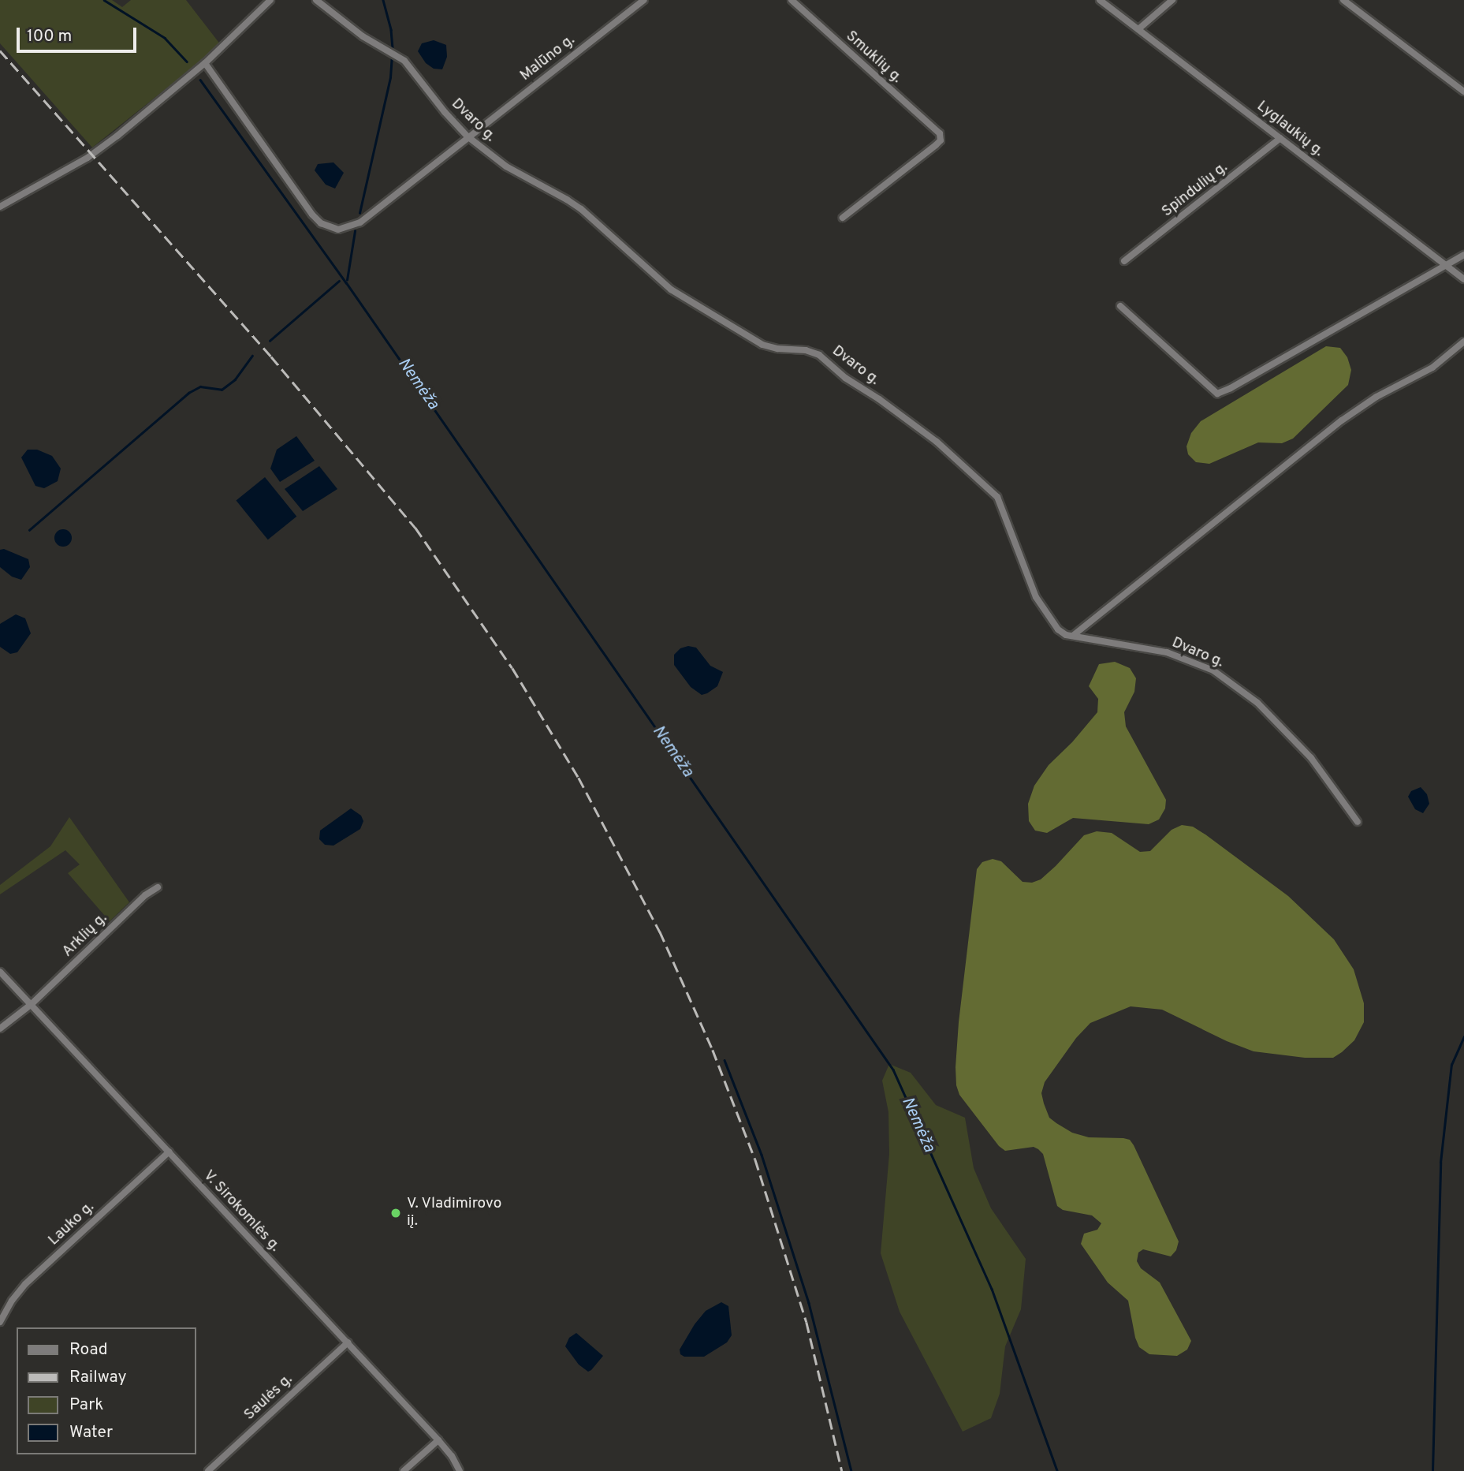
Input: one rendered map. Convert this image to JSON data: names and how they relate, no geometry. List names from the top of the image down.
{
  "streets": {
    "street": [
      "Smuklių g.",
      "Malūno g.",
      "Dvaro g.",
      "Lyglaukių g.",
      "Spindulių g.",
      "Arklių g.",
      "V. Sirokomlės g.",
      "Lauko g.",
      "Saulės g."
    ]
  },
  "crossings": [
    ["Malūno g.", "Dvaro g."],
    ["Lyglaukių g.", "Spindulių g."],
    ["Arklių g.", "V. Sirokomlės g."],
    ["V. Sirokomlės g.", "Lauko g."],
    ["V. Sirokomlės g.", "Saulės g."]
  ],
  "water": ["Nemėža"],
  "places": ["V. Vladimirovo iį."],
  "legend": [
    "Road",
    "Railway",
    "Park",
    "Water"
  ],
  "scale_bar": "100 m"
}
